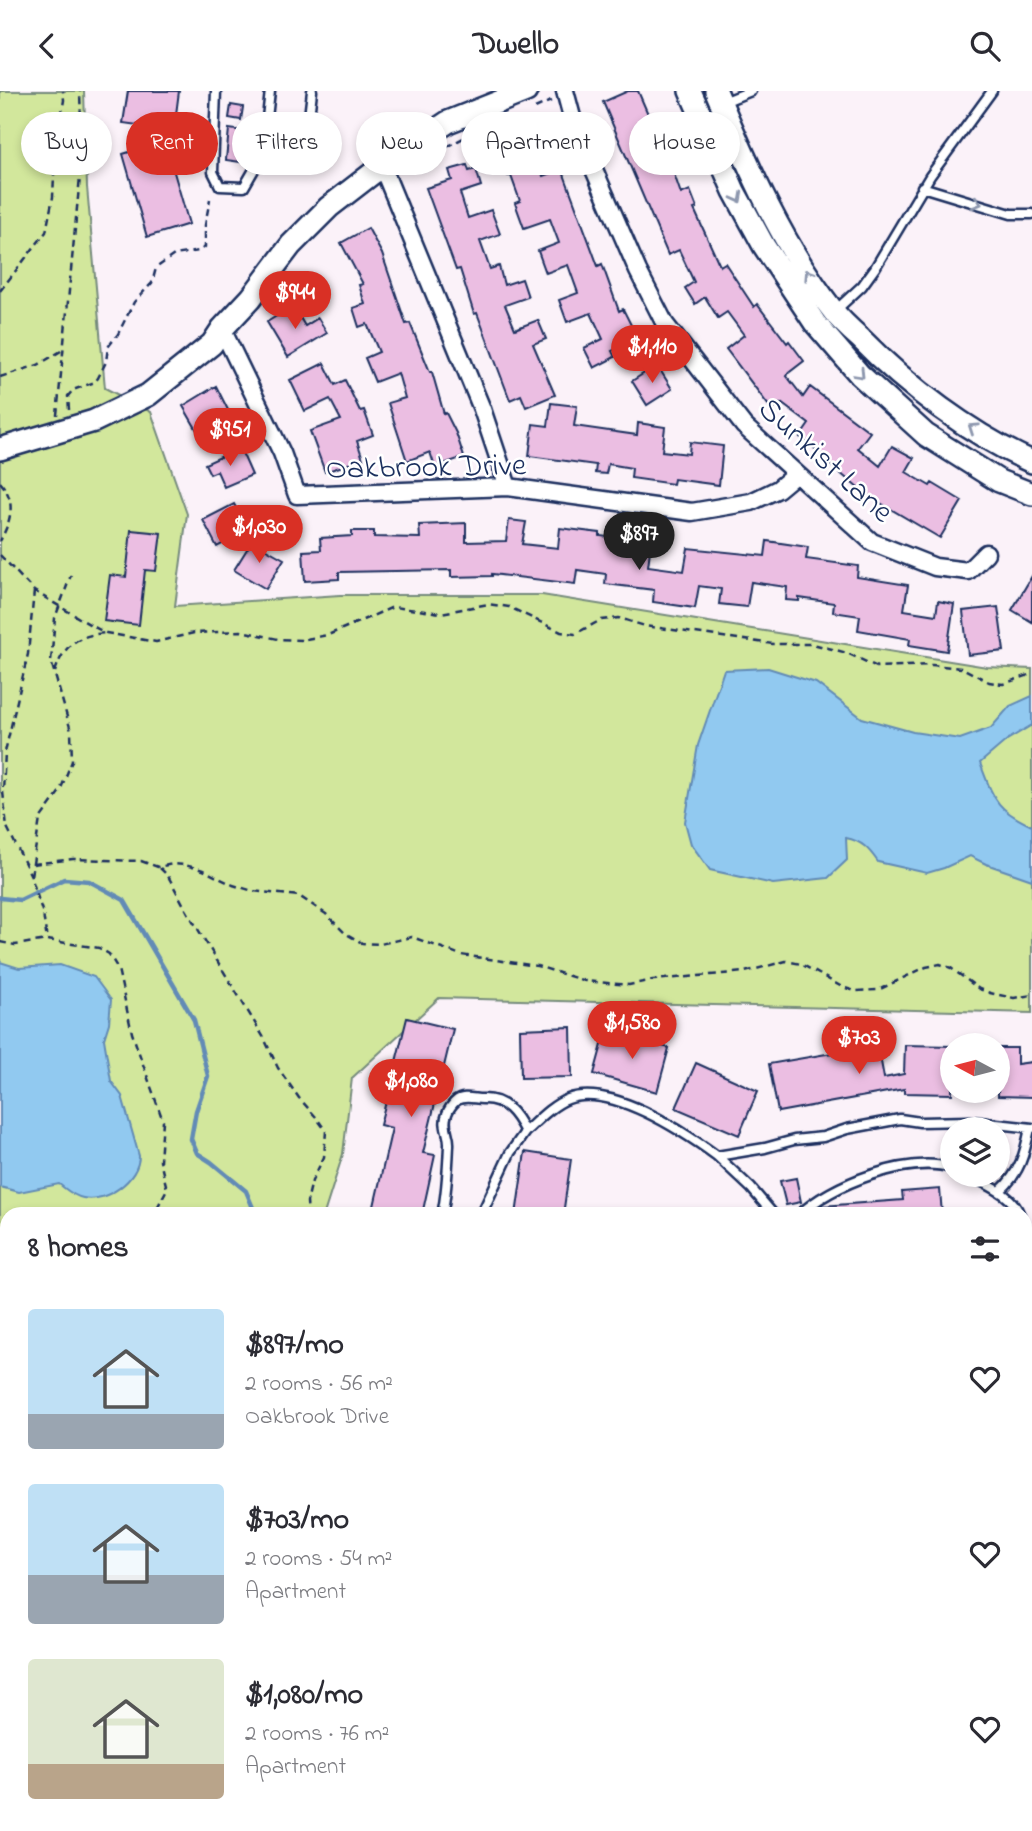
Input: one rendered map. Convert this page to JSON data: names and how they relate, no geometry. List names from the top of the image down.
{
  "streets": {
    "street": ["Sunkist Lane", "Oakbrook Drive"]
  },
  "crossings": [
    ["Sunkist Lane", "Oakbrook Drive"]
  ],
  "north": "left",
  "page": {
    "header": "Dwello",
    "chip": [
      "Buy",
      "Rent",
      "Filters",
      "New",
      "Apartment",
      "House"
    ],
    "price": [
      "$944",
      "$1,110",
      "$951",
      "$1,030",
      "$897",
      "$1,580",
      "$703",
      "$1,080"
    ],
    "heading": "8 homes",
    "list": [
      {
        "name": "$897/mo",
        "note": "2 rooms · 56 m² · Oakbrook Drive"
      },
      {
        "name": "$703/mo",
        "note": "2 rooms · 54 m² · Apartment"
      },
      {
        "name": "$1,080/mo",
        "note": "2 rooms · 76 m² · Apartment"
      }
    ]
  }
}
